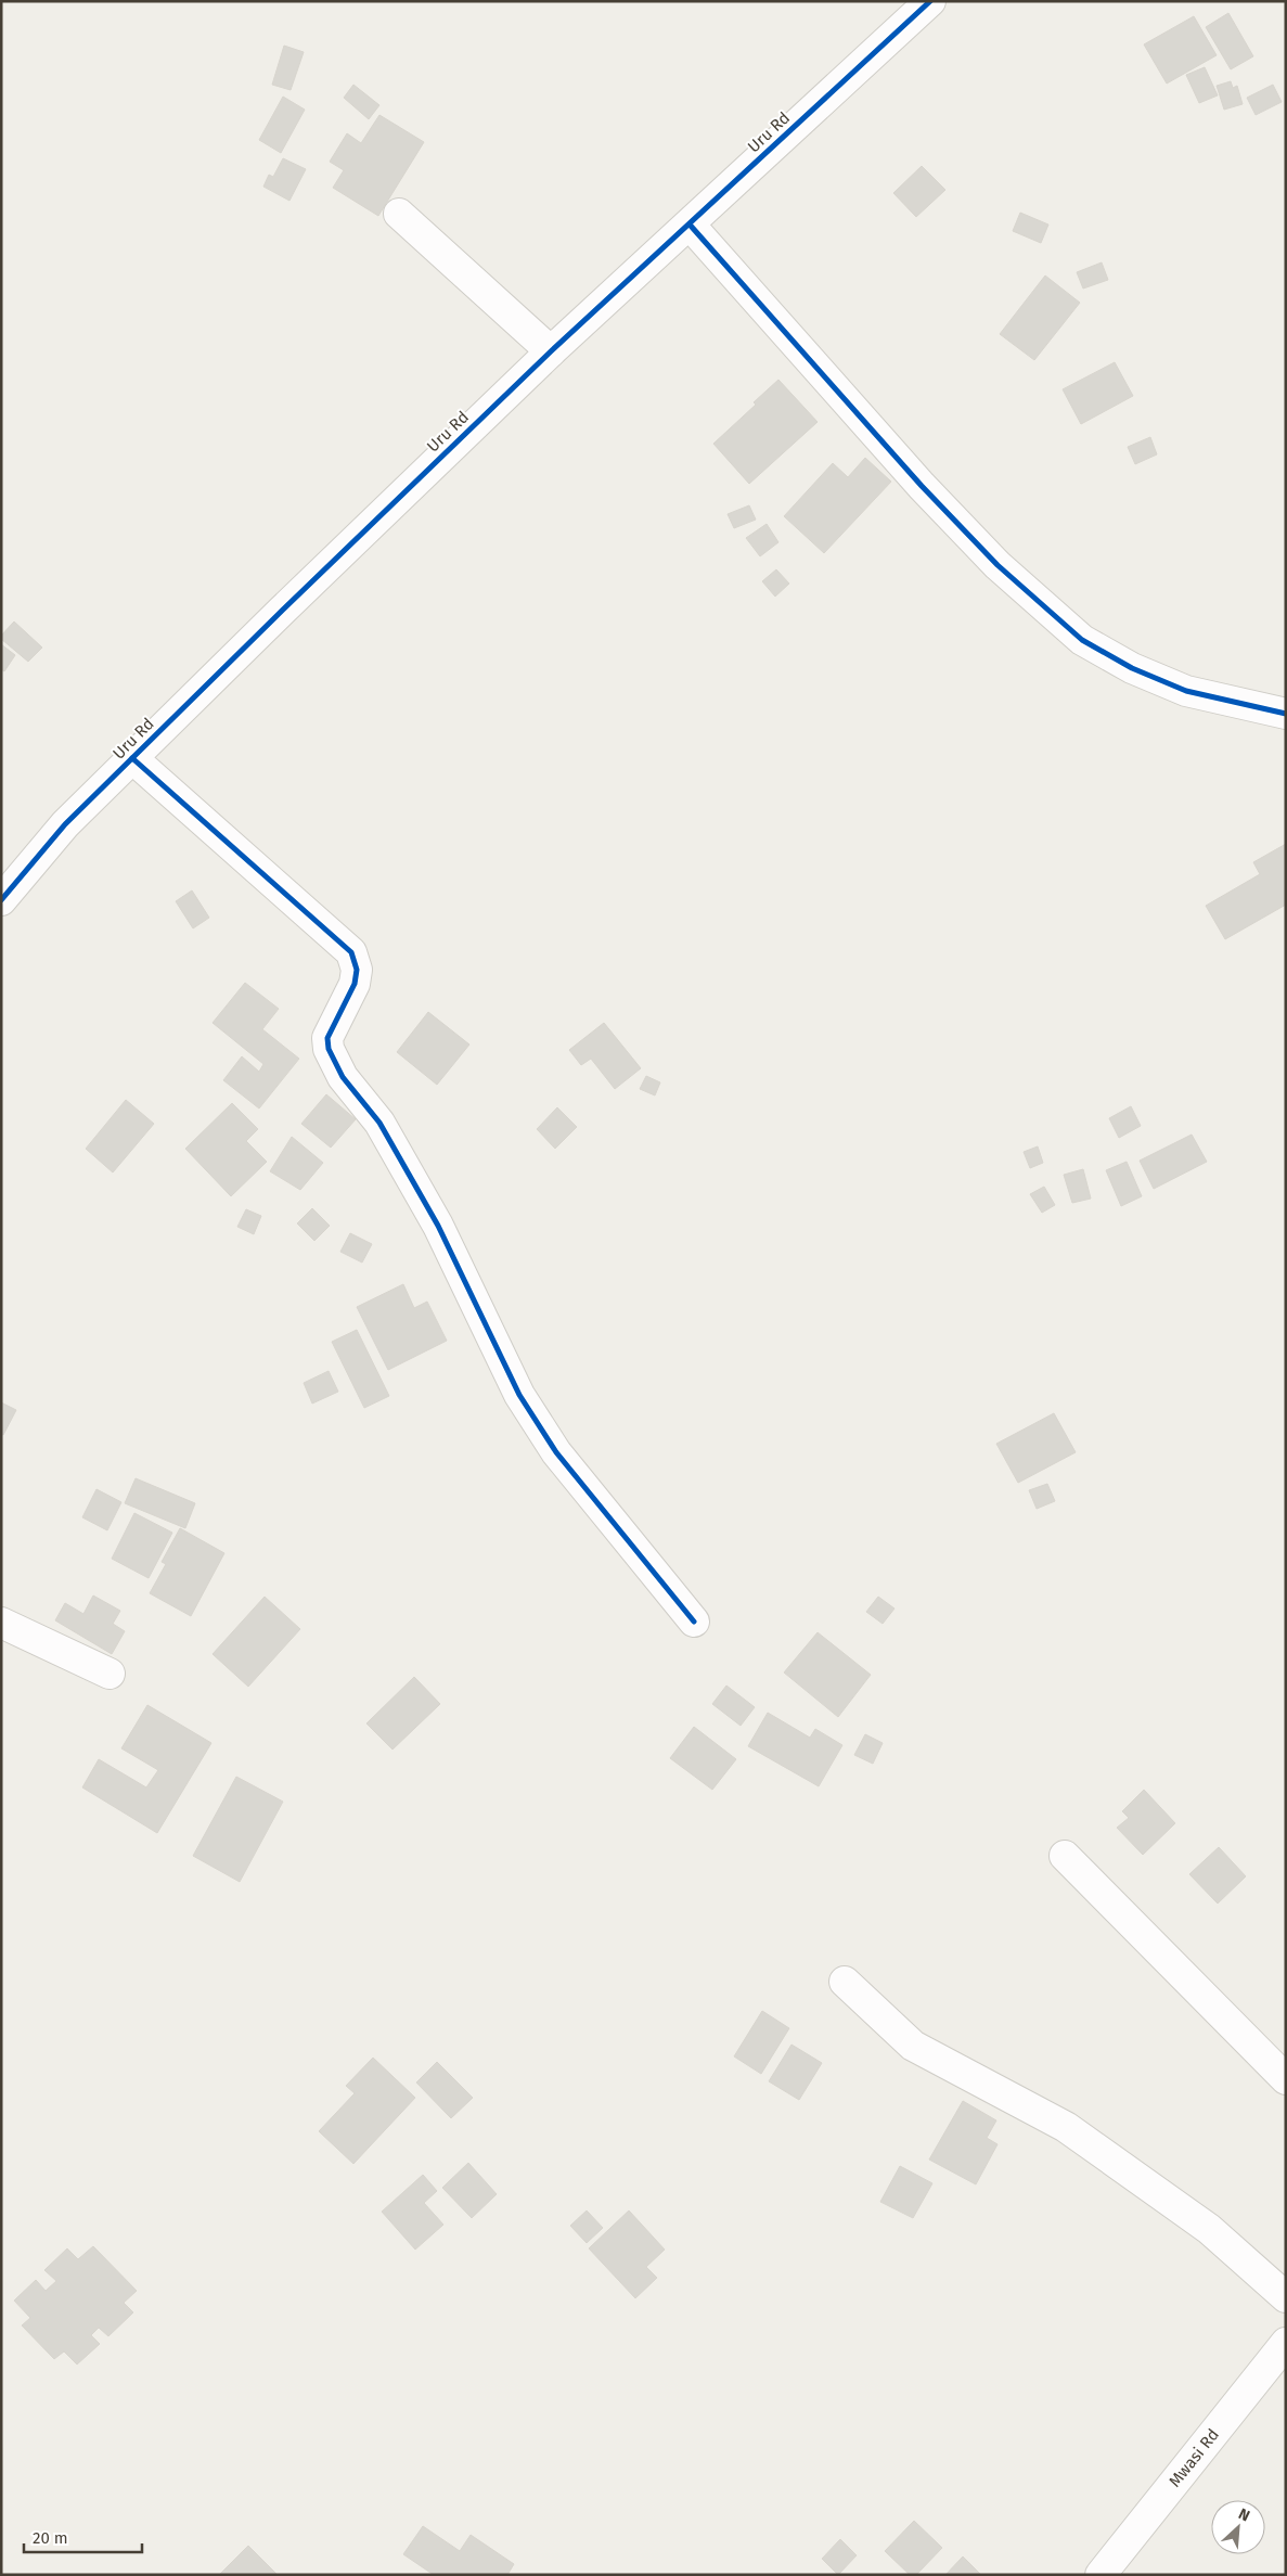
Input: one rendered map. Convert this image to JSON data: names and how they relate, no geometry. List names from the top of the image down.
{
  "streets": {
    "street": ["Uru Rd", "Mwasi Rd"]
  },
  "scale_bar": "20 m",
  "north": "top right"
}
